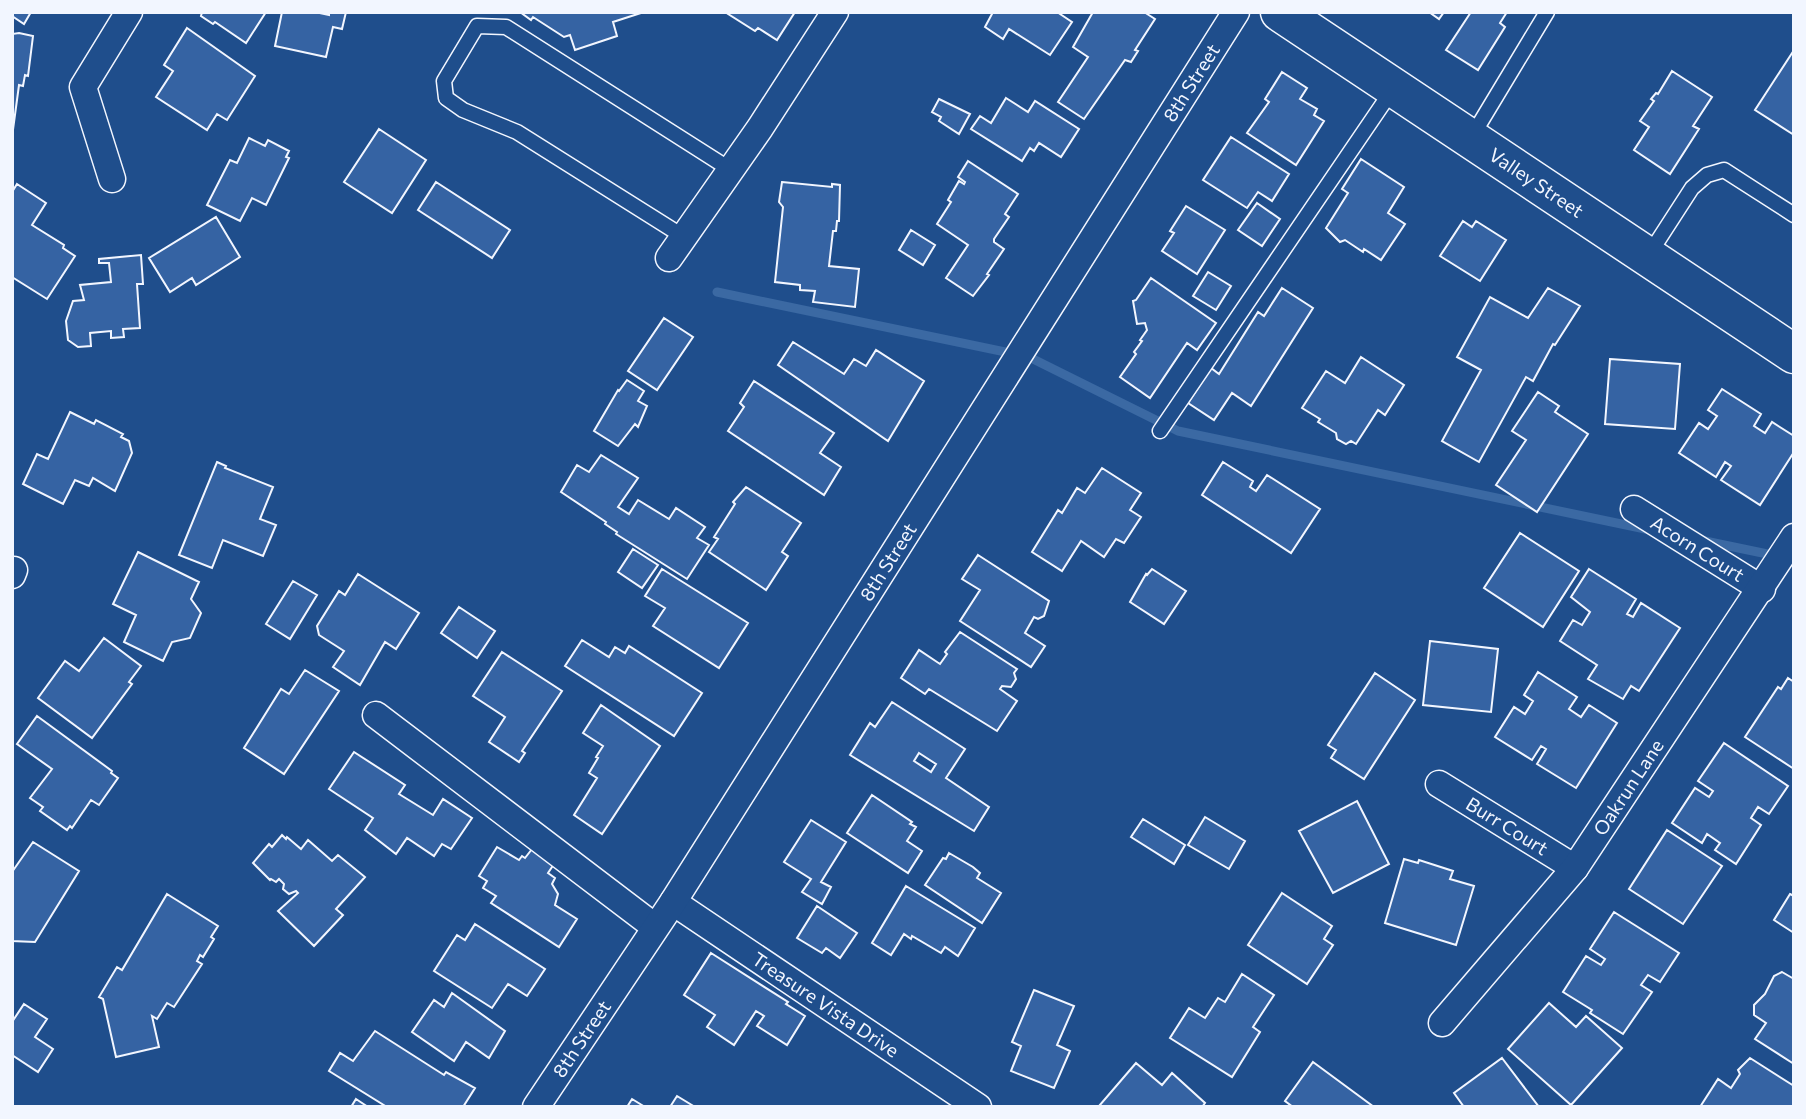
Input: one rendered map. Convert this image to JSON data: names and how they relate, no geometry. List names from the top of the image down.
{
  "streets": {
    "street": [
      "8th Street",
      "Valley Street",
      "Acorn Court",
      "Oakrun Lane",
      "Burr Court",
      "Treasure Vista Drive"
    ]
  },
  "crossings": [
    ["8th Street", "Treasure Vista Drive"],
    ["Acorn Court", "Oakrun Lane"],
    ["Oakrun Lane", "Burr Court"]
  ]
}
